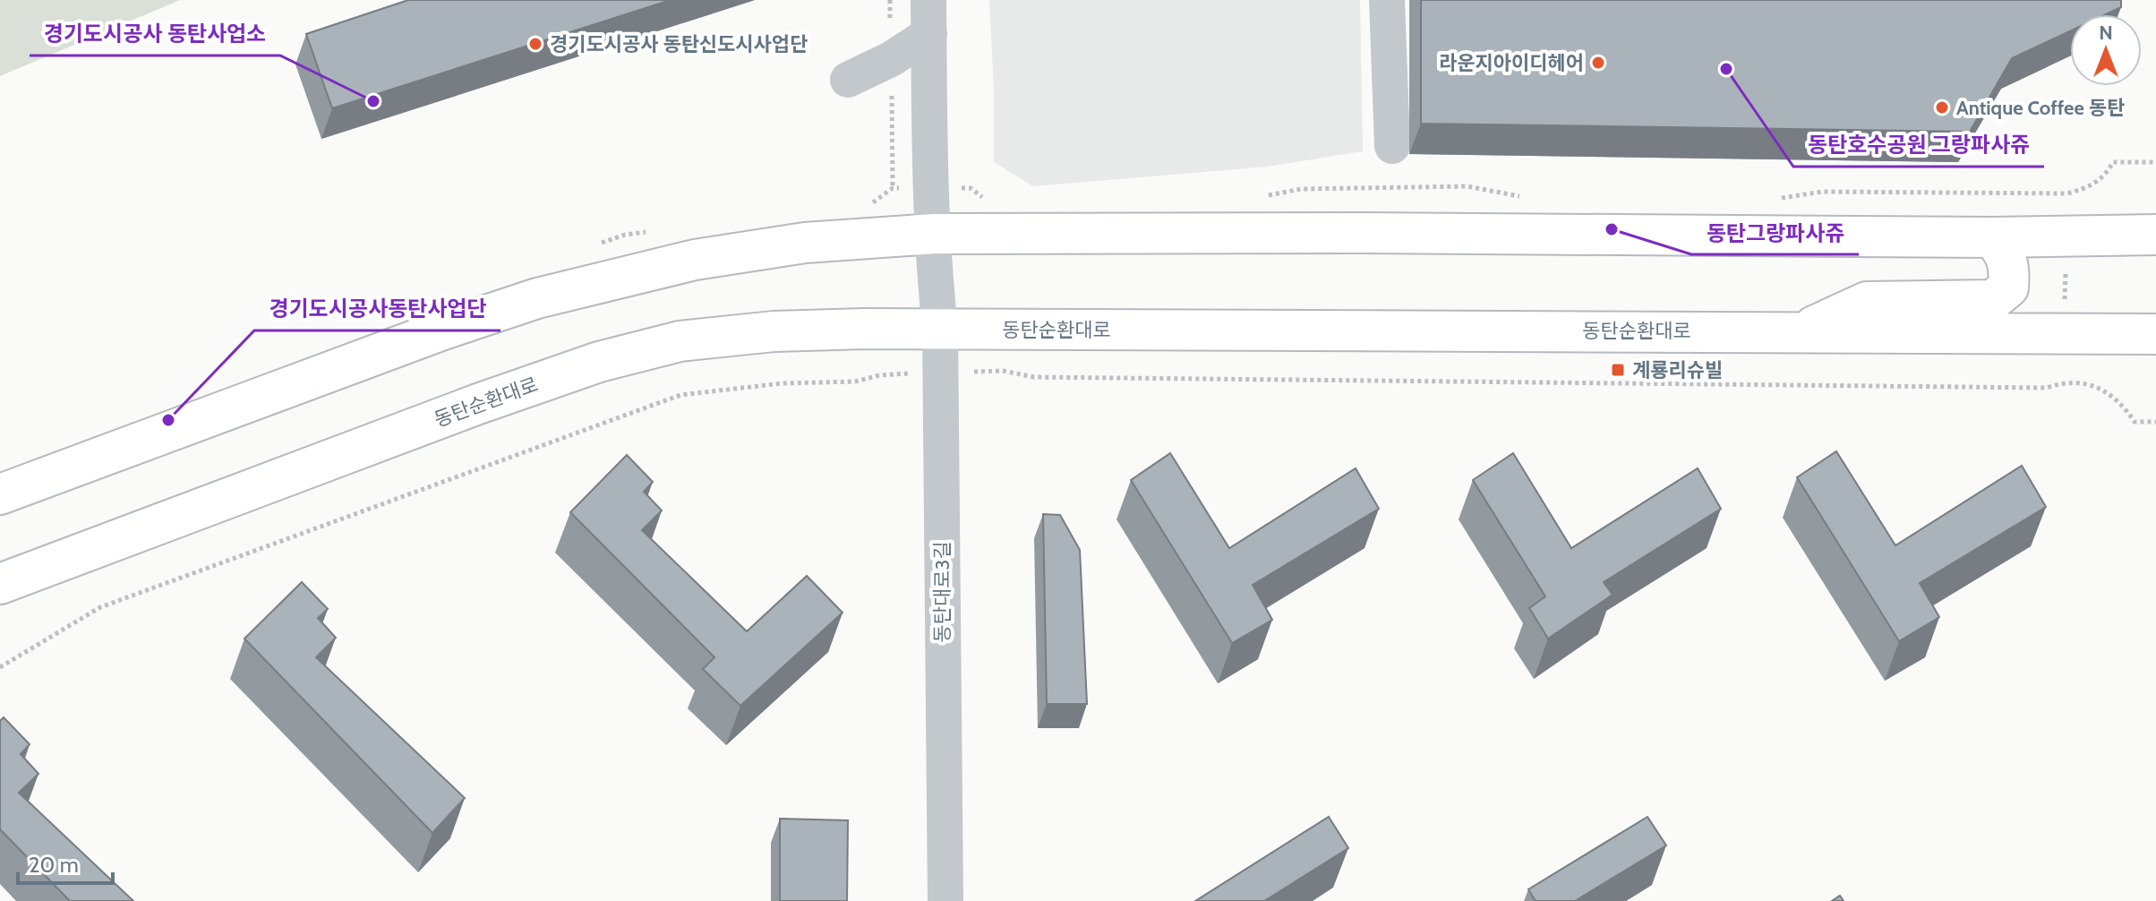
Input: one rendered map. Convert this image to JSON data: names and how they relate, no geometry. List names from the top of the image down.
{
  "streets": {
    "main road": ["동탄순환대로"],
    "street": ["동탄대로3길"]
  },
  "crossings": [
    ["동탄순환대로", "동탄대로3길"]
  ],
  "places": {
    "other": [
      "경기도시공사 동탄신도시사업단",
      "라운지아이디헤어",
      "동탄호수공원 그랑파사쥬",
      "경기도시공사 동탄사업소",
      "Antique Coffee 동탄",
      "동탄그랑파사쥬",
      "경기도시공사동탄사업단"
    ],
    "transit": ["계룡리슈빌"]
  },
  "scale_bar": "20 m",
  "north": "top"
}
